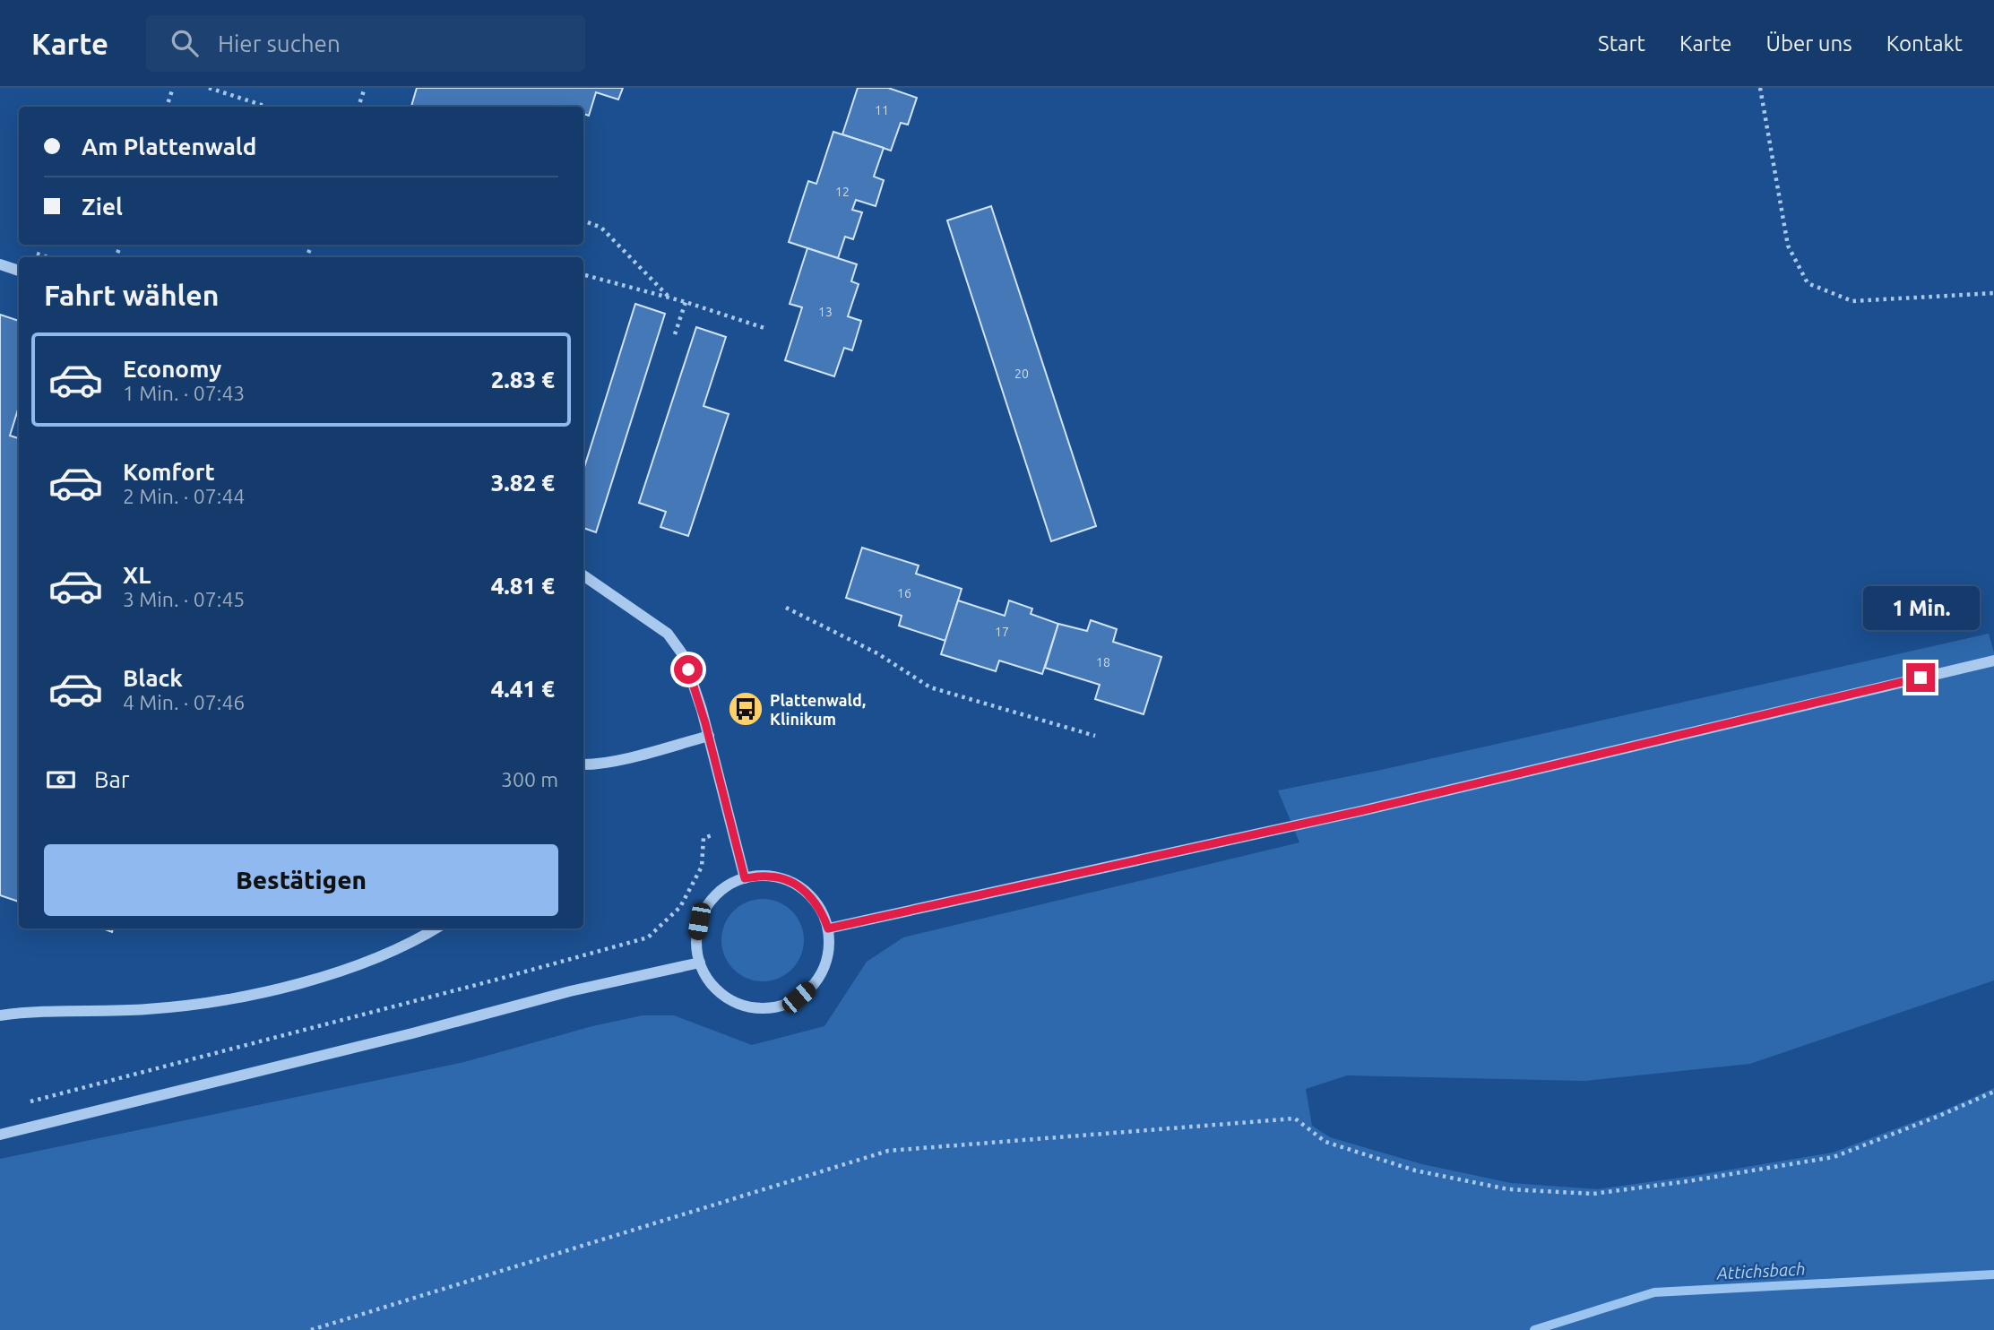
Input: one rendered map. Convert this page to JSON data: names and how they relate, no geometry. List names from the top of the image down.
{
  "water": ["Attichsbach"],
  "places": {
    "bus stop": ["Plattenwald, Klinikum"]
  },
  "house_numbers": [
    "11",
    "12",
    "13",
    "20",
    "16",
    "17",
    "18"
  ],
  "page": {
    "header": "Karte",
    "search": "Hier suchen",
    "nav": [
      "Start",
      "Karte",
      "Über uns",
      "Kontakt"
    ],
    "banner": ["Am Plattenwald", "Ziel"],
    "heading": "Fahrt wählen",
    "list": [
      {
        "name": "Economy",
        "note": "1 Min. · 07:43",
        "value": "2.83 €"
      },
      {
        "name": "Komfort",
        "note": "2 Min. · 07:44",
        "value": "3.82 €"
      },
      {
        "name": "XL",
        "note": "3 Min. · 07:45",
        "value": "4.81 €"
      },
      {
        "name": "Black",
        "note": "4 Min. · 07:46",
        "value": "4.41 €"
      }
    ],
    "bubble": "1 Min.",
    "pay": ["Bar", "300 m"],
    "buttons": "Bestätigen"
  }
}
